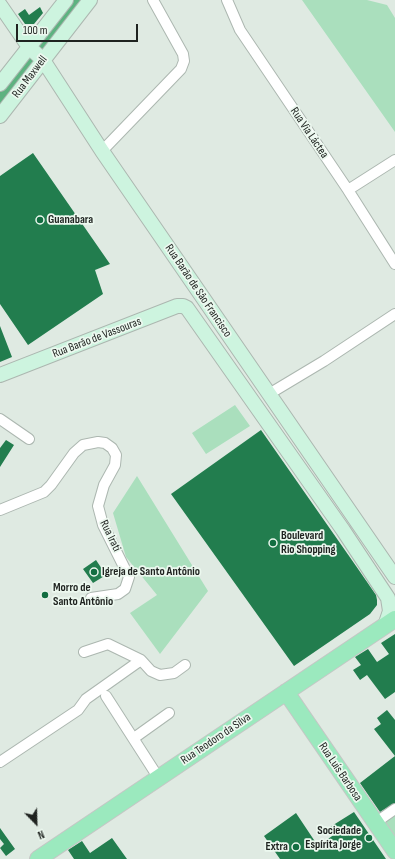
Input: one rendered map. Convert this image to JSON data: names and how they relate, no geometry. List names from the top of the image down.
{
  "streets": {
    "main road": ["Rua Teodoro da Silva", "Rua Luís Barbosa"],
    "street": [
      "Rua Maxwell",
      "Rua Via Láctea",
      "Rua Barão de São Francisco",
      "Rua Barão de Vassouras",
      "Rua Irati"
    ]
  },
  "crossings": [
    ["Rua Maxwell", "Rua Barão de São Francisco"],
    ["Rua Barão de São Francisco", "Rua Barão de Vassouras"],
    ["Rua Barão de São Francisco", "Rua Teodoro da Silva"],
    ["Rua Teodoro da Silva", "Rua Luís Barbosa"]
  ],
  "places": [
    "Guanabara",
    "Boulevard Rio Shopping",
    "Igreja de Santo Antônio",
    "Morro de Santo Antônio",
    "Sociedade Espírita Jorge",
    "Extra"
  ],
  "scale_bar": "100 m",
  "north": "bottom right"
}
